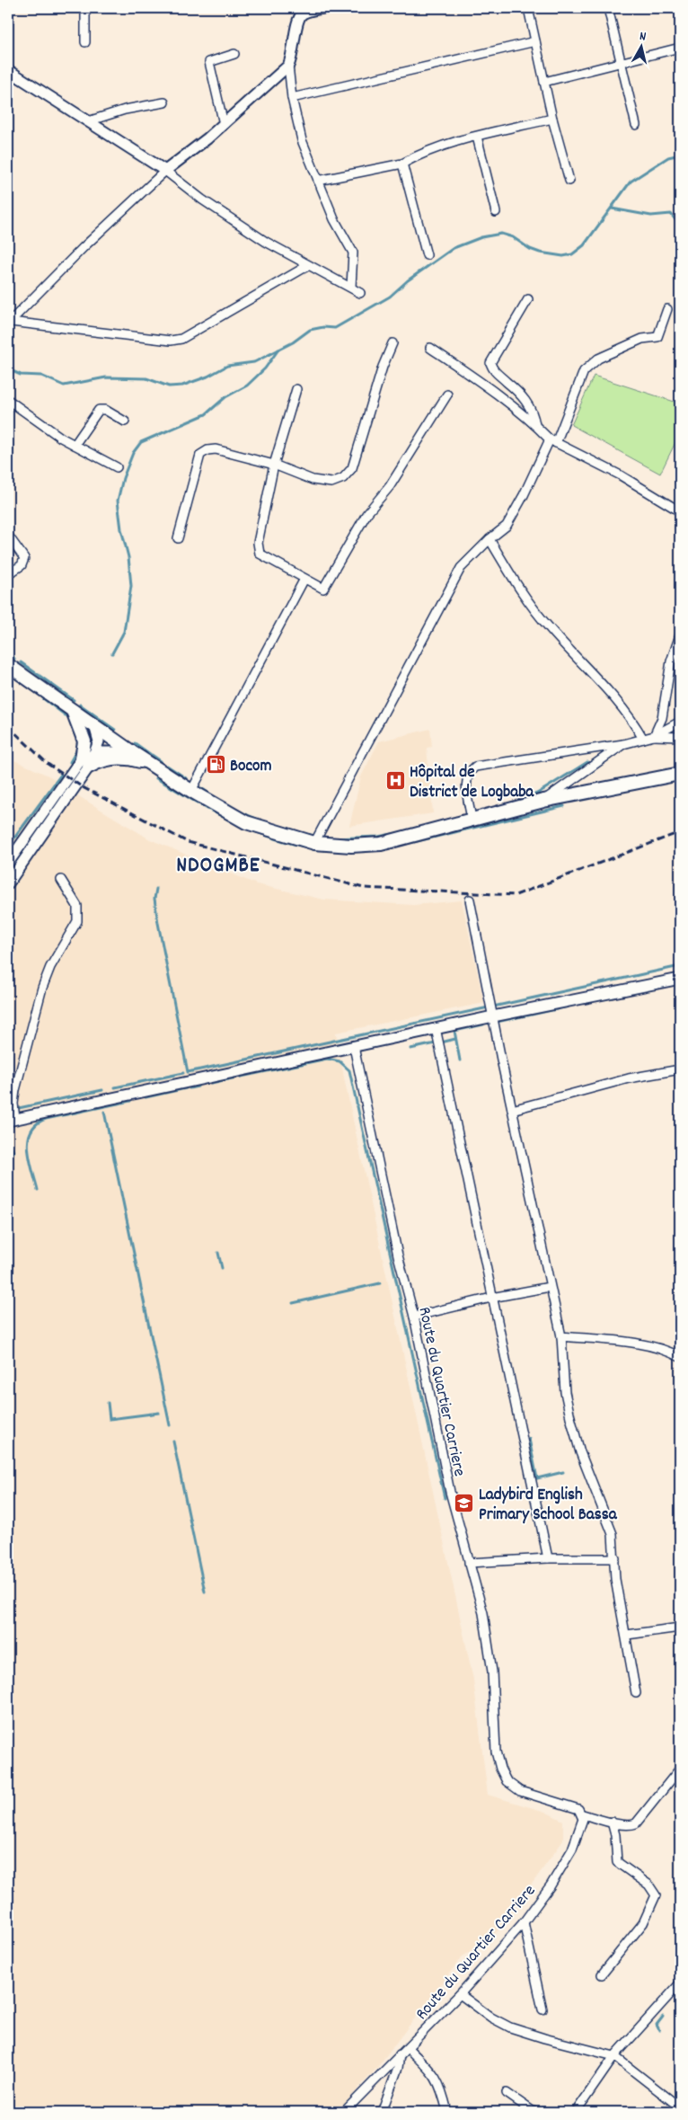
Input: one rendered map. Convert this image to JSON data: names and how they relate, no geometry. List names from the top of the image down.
{
  "streets": {
    "street": ["Route du Quartier Carriere"]
  },
  "districts": ["NDOGMBE"],
  "places": {
    "fuel station": ["Bocom"],
    "hospital": ["Hôpital de District de Logbaba"],
    "school or university": ["Ladybird English Primary School Bassa"]
  },
  "north": "top"
}
